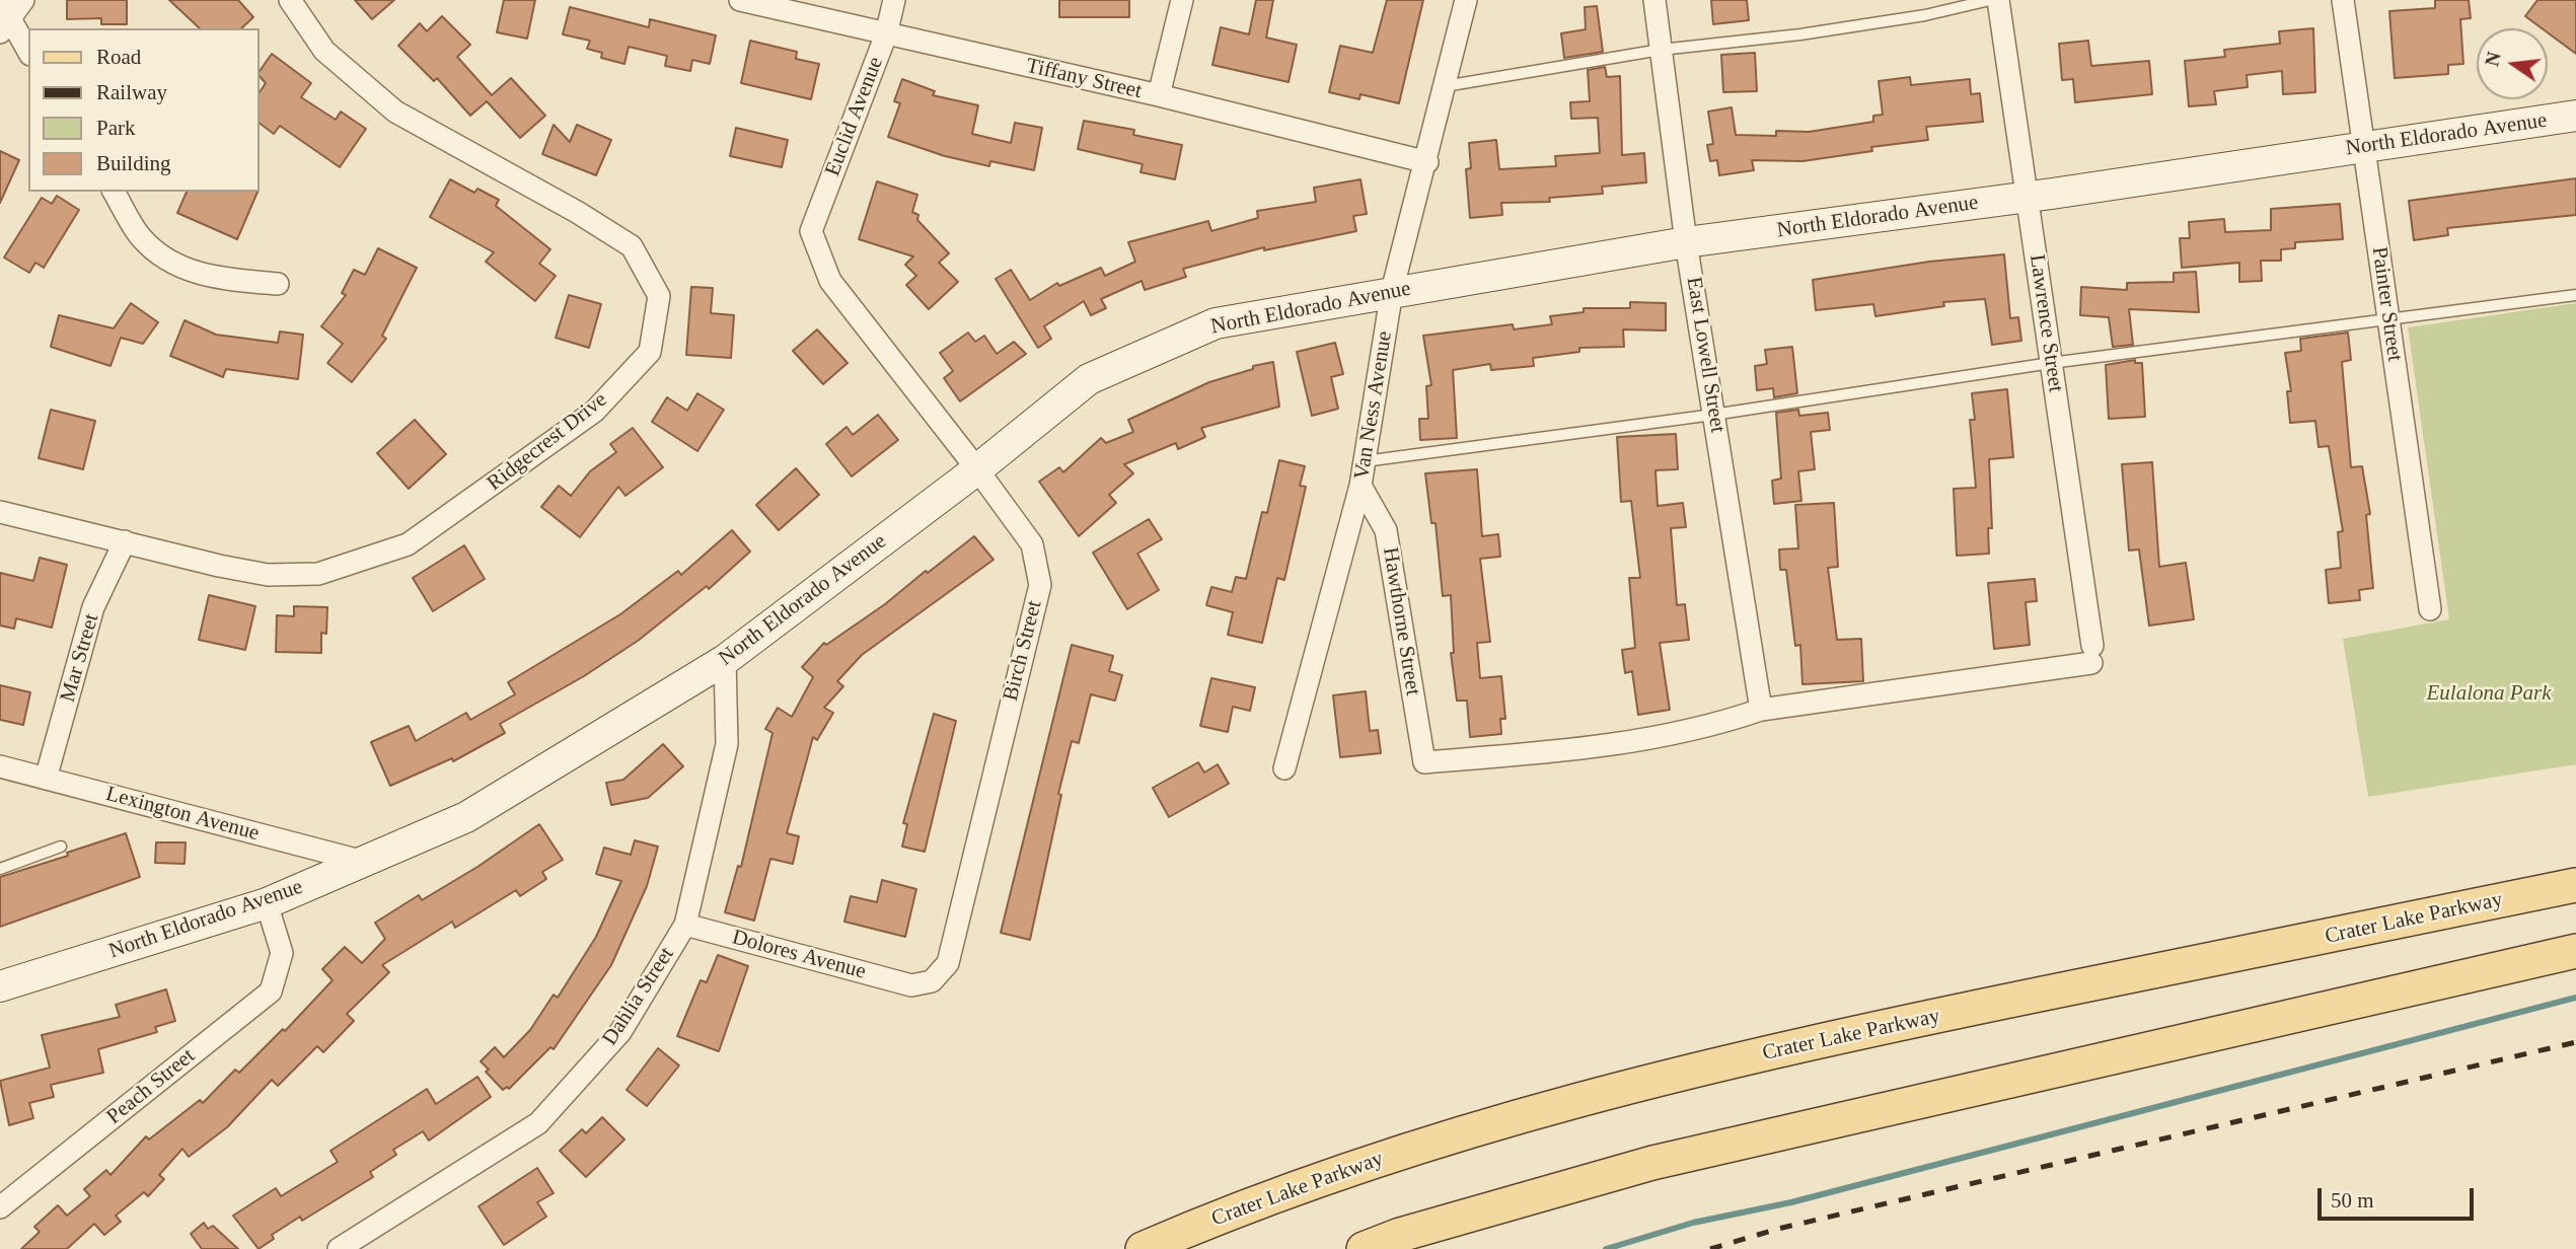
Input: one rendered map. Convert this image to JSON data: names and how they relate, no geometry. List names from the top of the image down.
{
  "streets": {
    "main road": ["Crater Lake Parkway"],
    "street": [
      "Tiffany Street",
      "Euclid Avenue",
      "North Eldorado Avenue",
      "Painter Street",
      "Lawrence Street",
      "East Lowell Street",
      "Van Ness Avenue",
      "Ridgecrest Drive",
      "Hawthorne Street",
      "Birch Street",
      "Mar Street",
      "Lexington Avenue",
      "Dolores Avenue",
      "Dahlia Street",
      "Peach Street"
    ]
  },
  "crossings": [
    ["Tiffany Street", "Euclid Avenue"],
    ["Tiffany Street", "Van Ness Avenue"],
    ["Euclid Avenue", "Birch Street"],
    ["North Eldorado Avenue", "Painter Street"],
    ["North Eldorado Avenue", "Lawrence Street"],
    ["North Eldorado Avenue", "East Lowell Street"],
    ["North Eldorado Avenue", "Van Ness Avenue"],
    ["North Eldorado Avenue", "Birch Street"],
    ["North Eldorado Avenue", "Lexington Avenue"],
    ["North Eldorado Avenue", "Dahlia Street"],
    ["North Eldorado Avenue", "Peach Street"],
    ["Lawrence Street", "East Lowell Street"],
    ["Lawrence Street", "Hawthorne Street"],
    ["East Lowell Street", "Hawthorne Street"],
    ["Van Ness Avenue", "Hawthorne Street"],
    ["Ridgecrest Drive", "Mar Street"],
    ["Birch Street", "Dolores Avenue"],
    ["Mar Street", "Lexington Avenue"],
    ["Dolores Avenue", "Dahlia Street"]
  ],
  "parks": ["Eulalona Park"],
  "legend": [
    "Road",
    "Railway",
    "Park",
    "Building"
  ],
  "scale_bar": "50 m",
  "north": "left"
}
